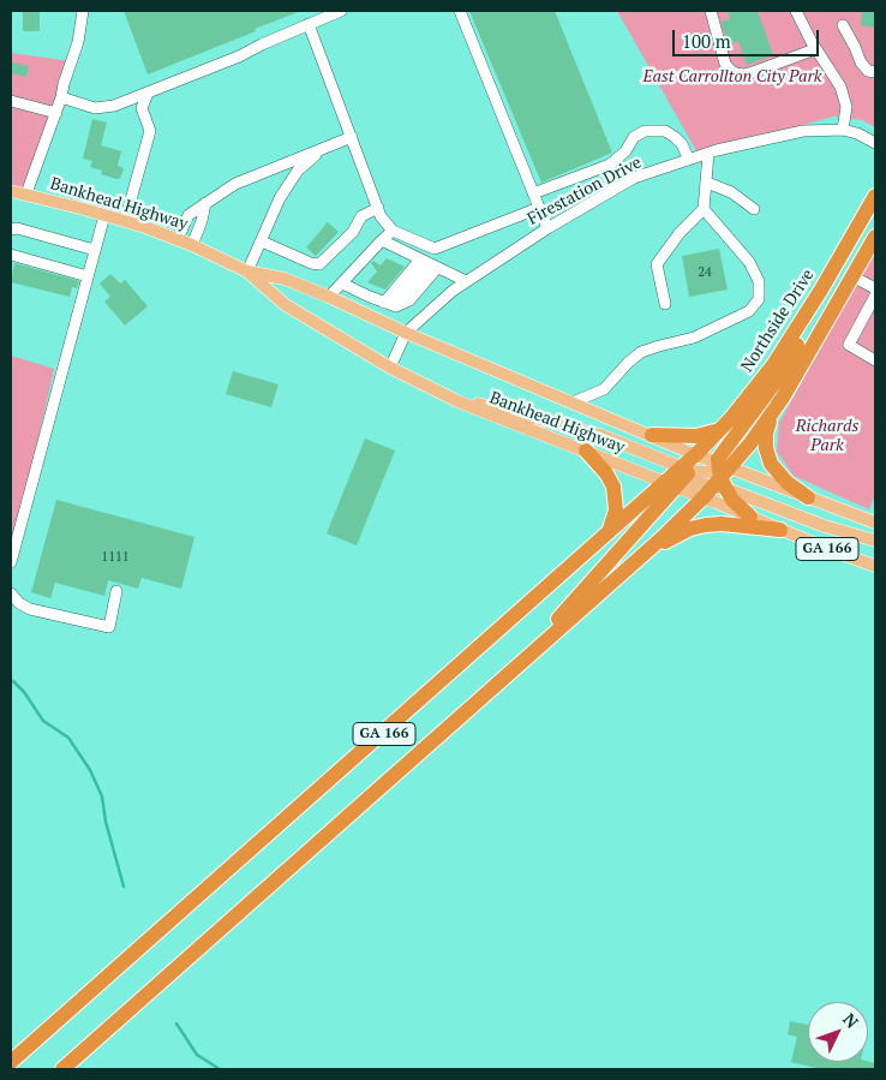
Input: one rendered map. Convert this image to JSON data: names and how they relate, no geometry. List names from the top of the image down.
{
  "streets": {
    "highway": ["Northside Drive", "GA 166"],
    "main road": ["Bankhead Highway"],
    "street": ["Firestation Drive"]
  },
  "crossings": [
    ["Firestation Drive", "Bankhead Highway"],
    ["Bankhead Highway", "Northside Drive"],
    ["Bankhead Highway", "GA 166"],
    ["Northside Drive", "GA 166"]
  ],
  "parks": ["East Carrollton City Park", "Richards Park"],
  "house_numbers": ["24", "1111"],
  "scale_bar": "100 m",
  "north": "top right"
}
